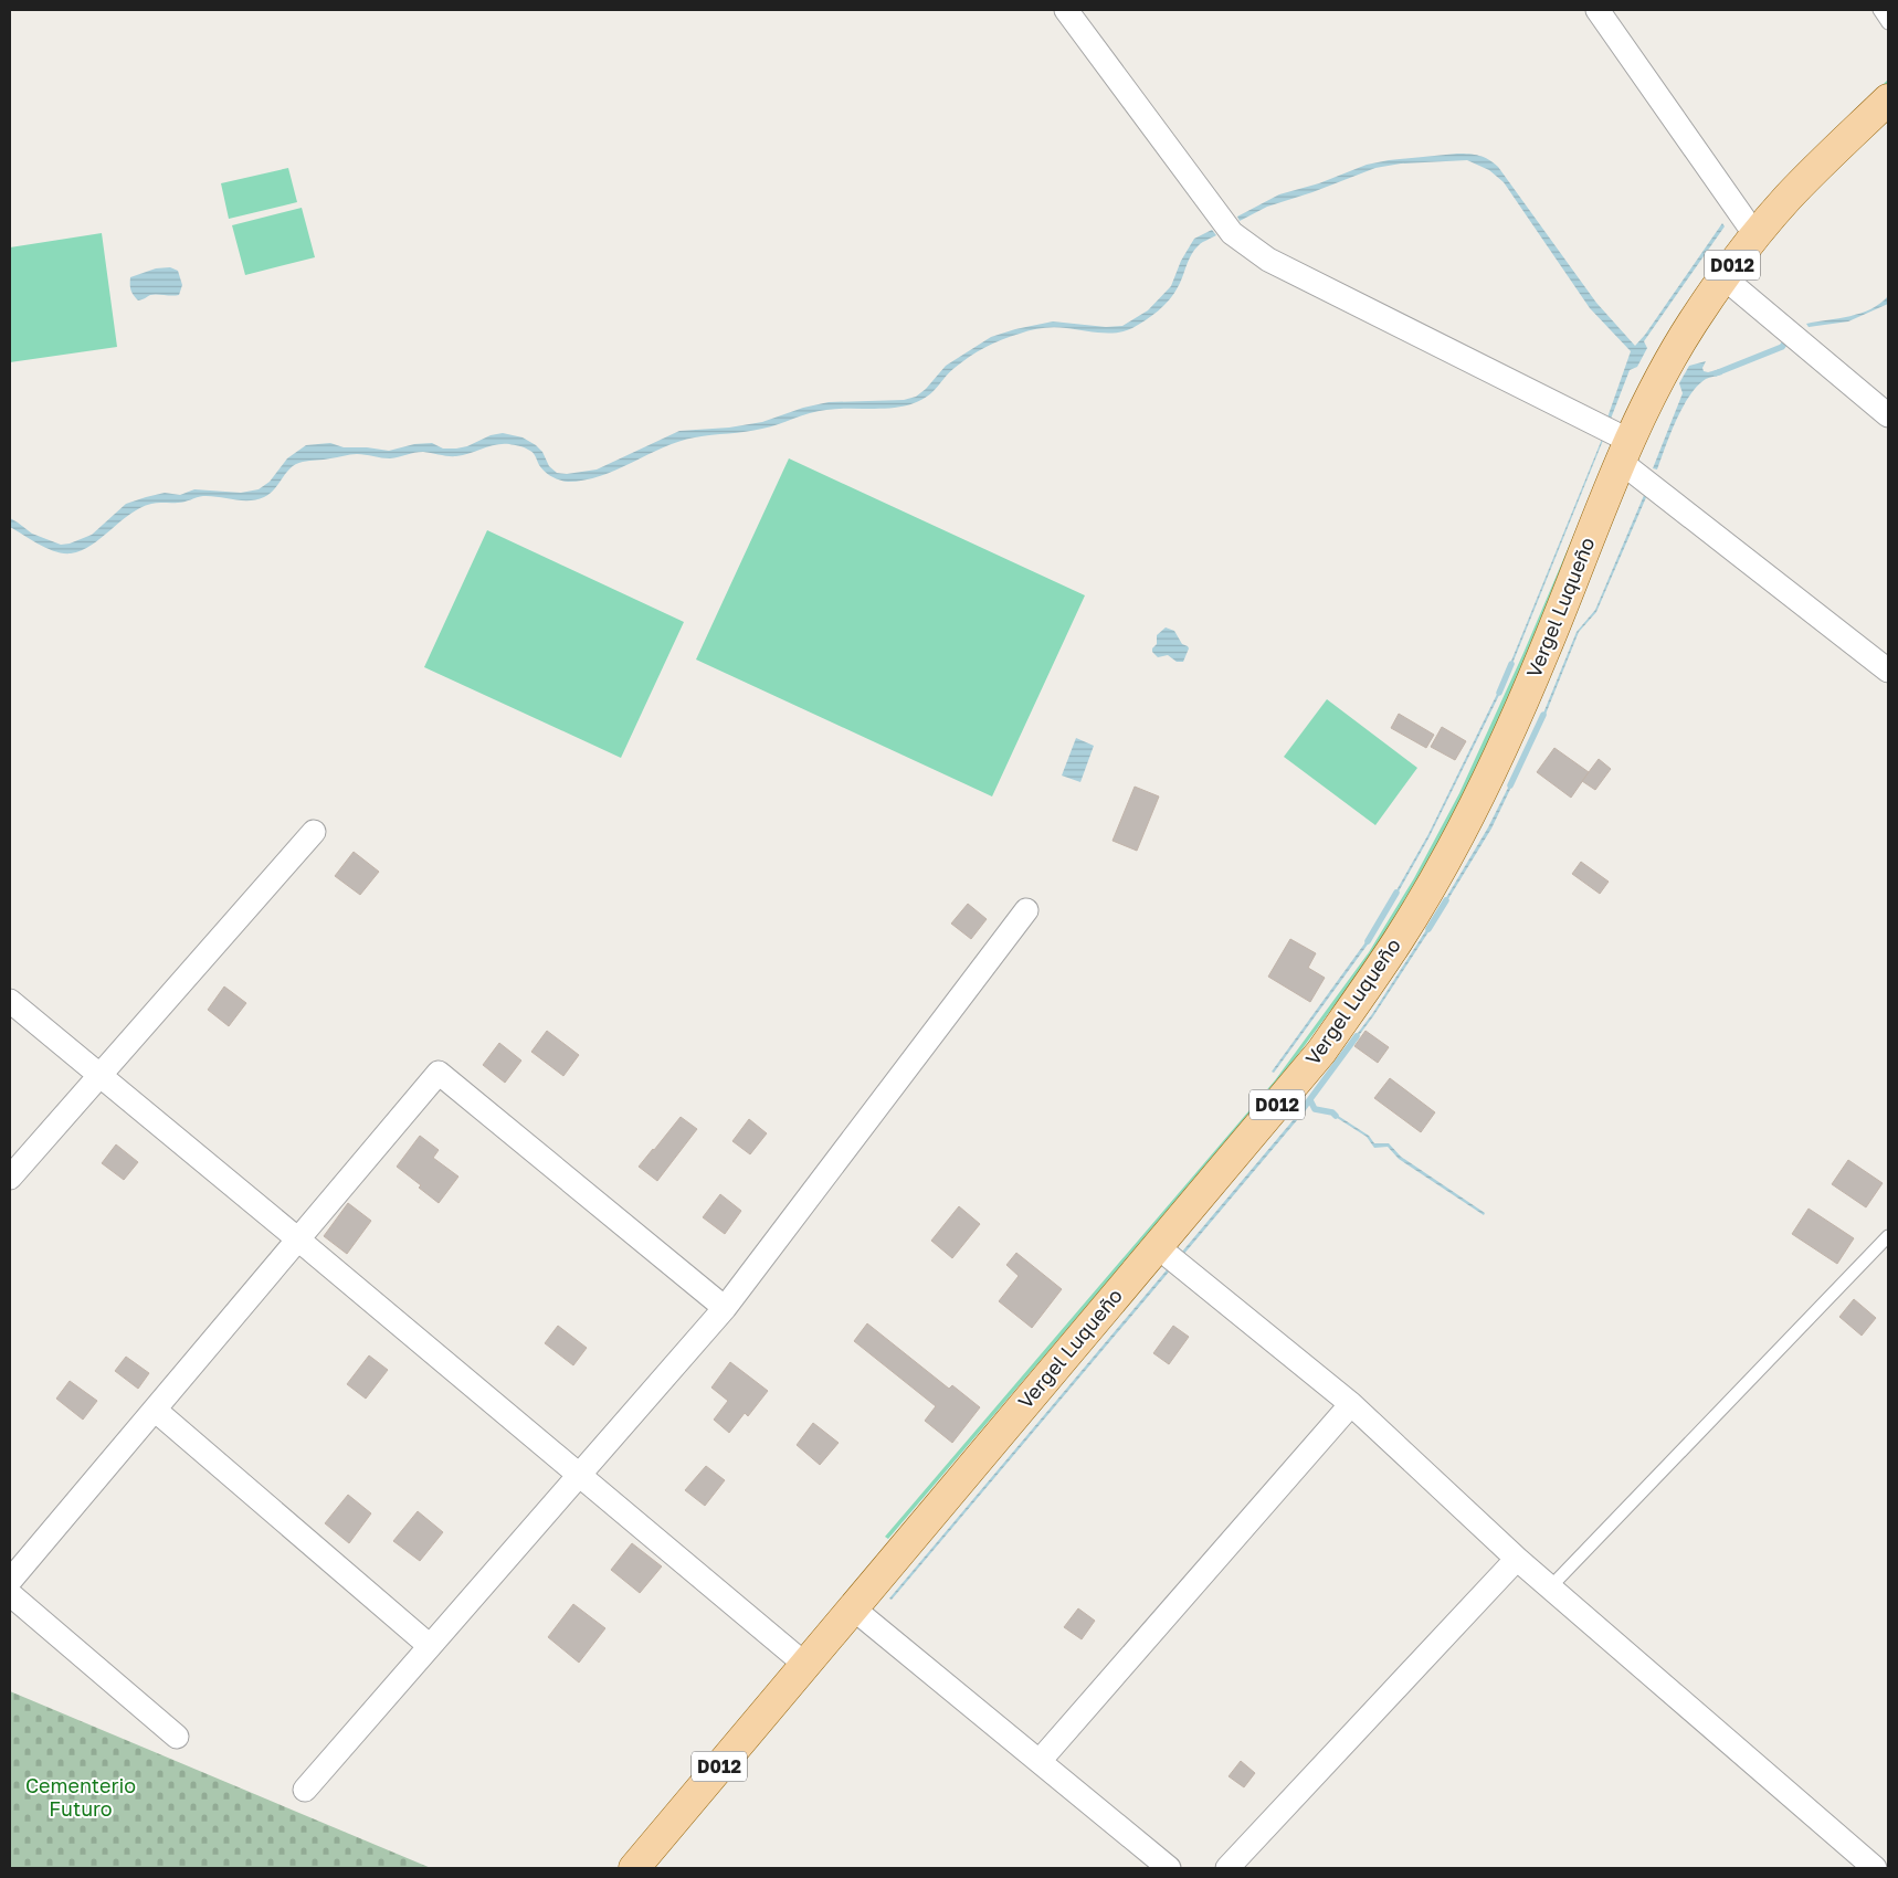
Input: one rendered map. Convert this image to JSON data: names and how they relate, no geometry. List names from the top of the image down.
{
  "streets": {
    "main road": ["D012", "Vergel Luqueño"]
  },
  "parks": ["Cementerio Futuro"]
}
